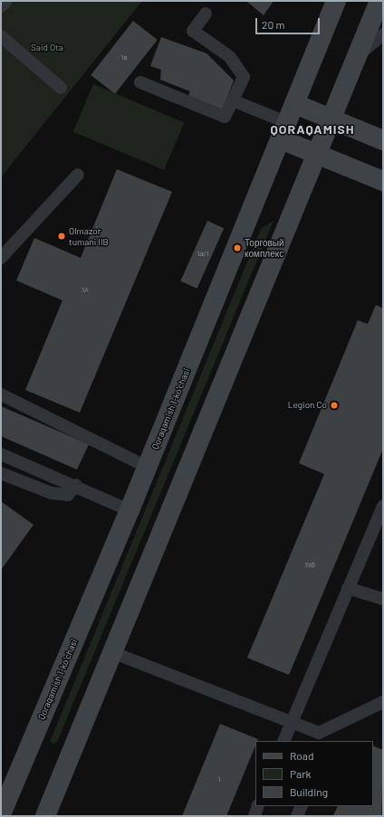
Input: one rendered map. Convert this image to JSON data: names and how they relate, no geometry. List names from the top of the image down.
{
  "streets": {
    "main road": ["Qoraqamish 1-koʻchasi"]
  },
  "districts": ["QORAQAMISH"],
  "parks": ["Said Ota"],
  "places": ["Olmazor tumani IIB", "Торговый комплекс", "Legion Co"],
  "house_numbers": [
    "1a",
    "1а/1",
    "1A",
    "19б",
    "1"
  ],
  "legend": ["Road", "Park", "Building"],
  "scale_bar": "20 m"
}
